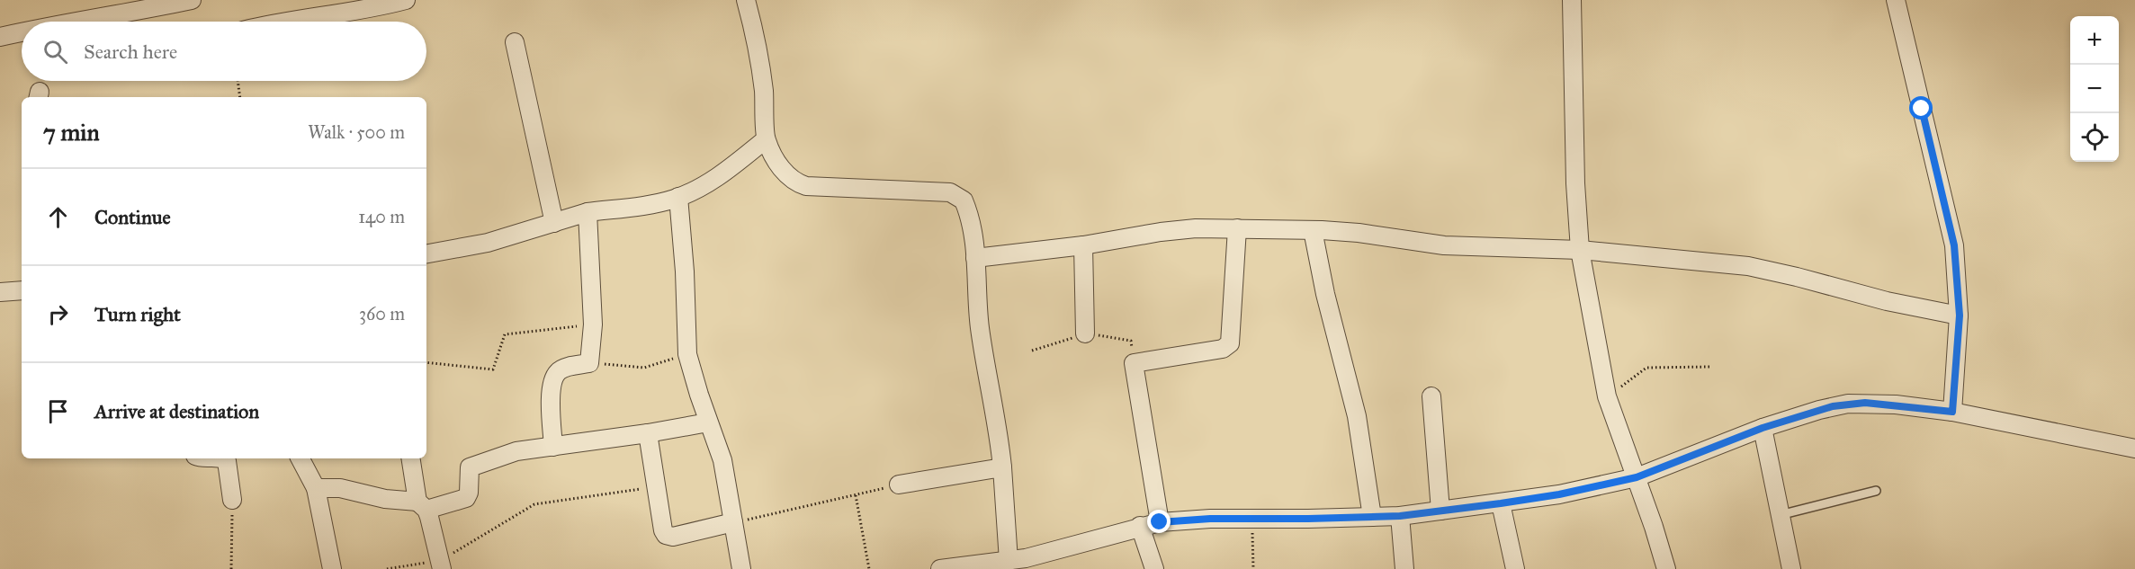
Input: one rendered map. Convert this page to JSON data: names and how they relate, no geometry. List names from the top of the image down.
{
  "page": {
    "map_buttons": ["+", "−"],
    "search": "Search here",
    "heading": ["7 min", "Walk · 500 m"],
    "list": [
      ["Continue", "140 m"],
      ["Turn right", "360 m"],
      "Arrive at destination"
    ]
  }
}
